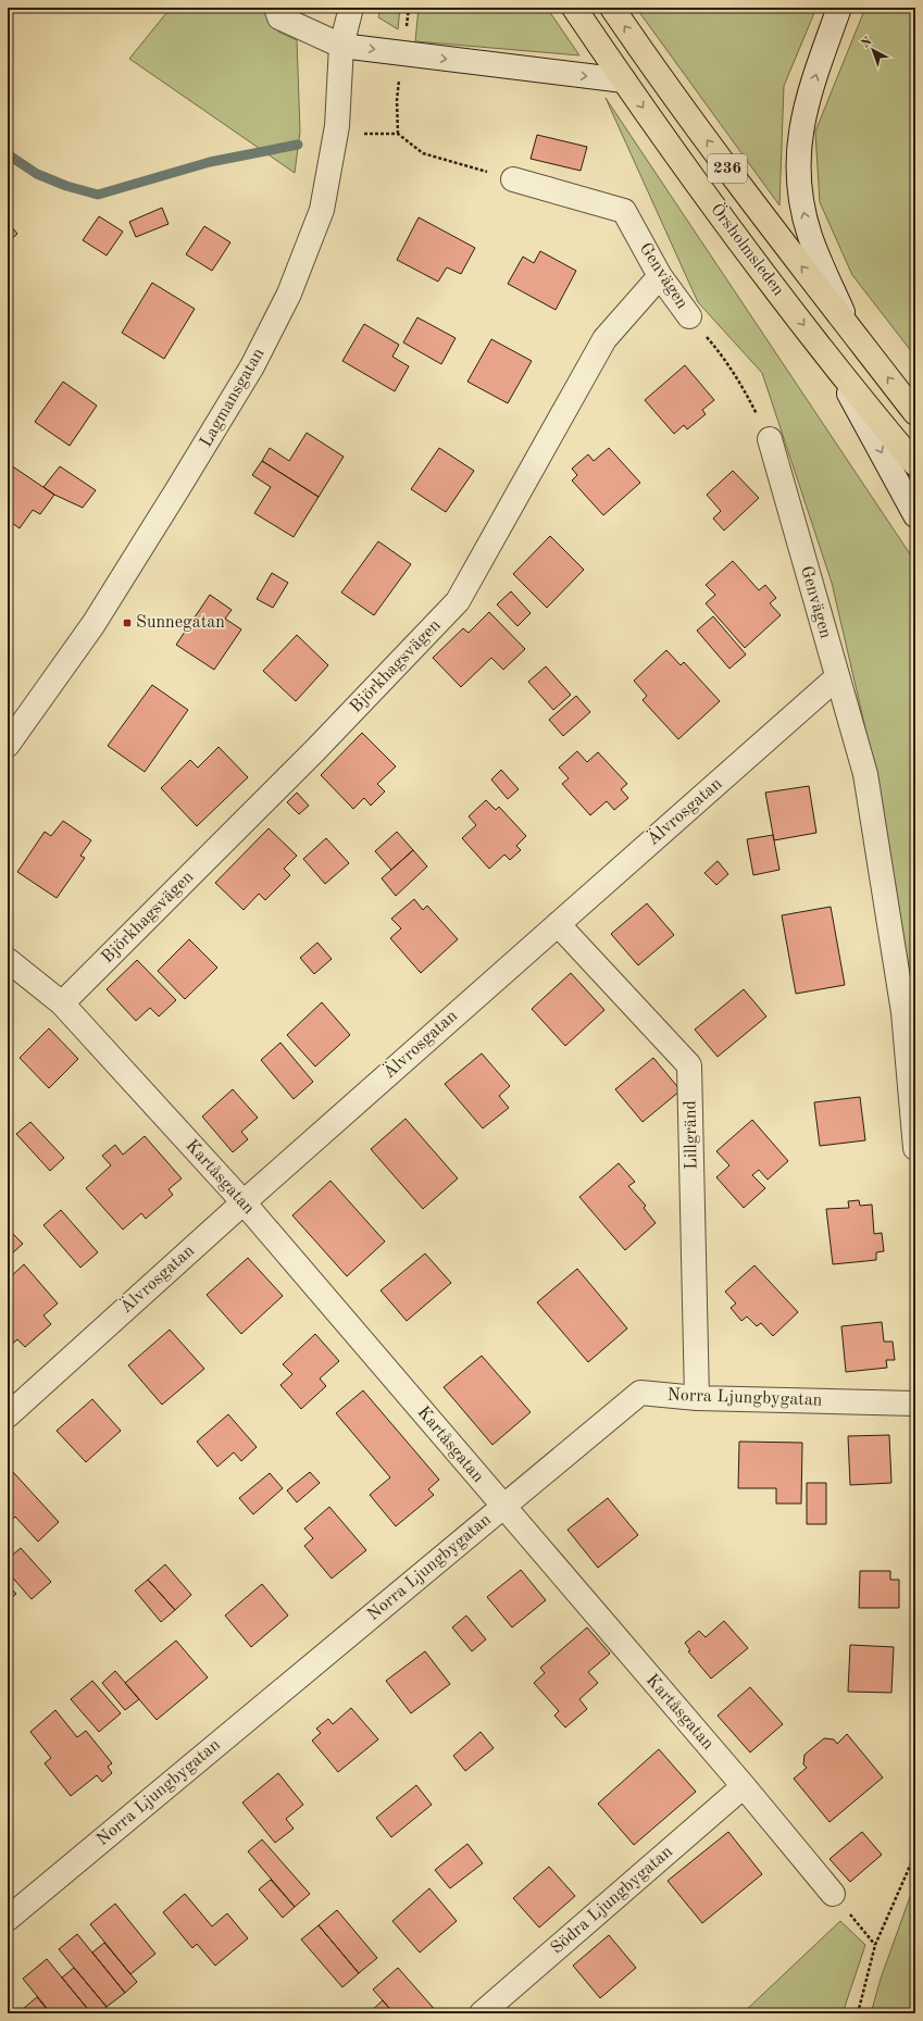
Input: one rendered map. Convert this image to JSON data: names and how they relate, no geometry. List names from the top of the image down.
{
  "streets": {
    "main road": ["236", "Örsholmsleden"],
    "street": [
      "Genvägen",
      "Lagmansgatan",
      "Björkhagsvägen",
      "Älvrosgatan",
      "Lillgränd",
      "Kartåsgatan",
      "Norra Ljungbygatan",
      "Södra Ljungbygatan"
    ]
  },
  "crossings": [
    ["Genvägen", "Björkhagsvägen"],
    ["Genvägen", "Älvrosgatan"],
    ["Björkhagsvägen", "Kartåsgatan"],
    ["Älvrosgatan", "Lillgränd"],
    ["Älvrosgatan", "Kartåsgatan"],
    ["Lillgränd", "Norra Ljungbygatan"],
    ["Kartåsgatan", "Norra Ljungbygatan"],
    ["Kartåsgatan", "Södra Ljungbygatan"]
  ],
  "places": {
    "transit": ["Sunnegatan"]
  },
  "north": "top left"
}
